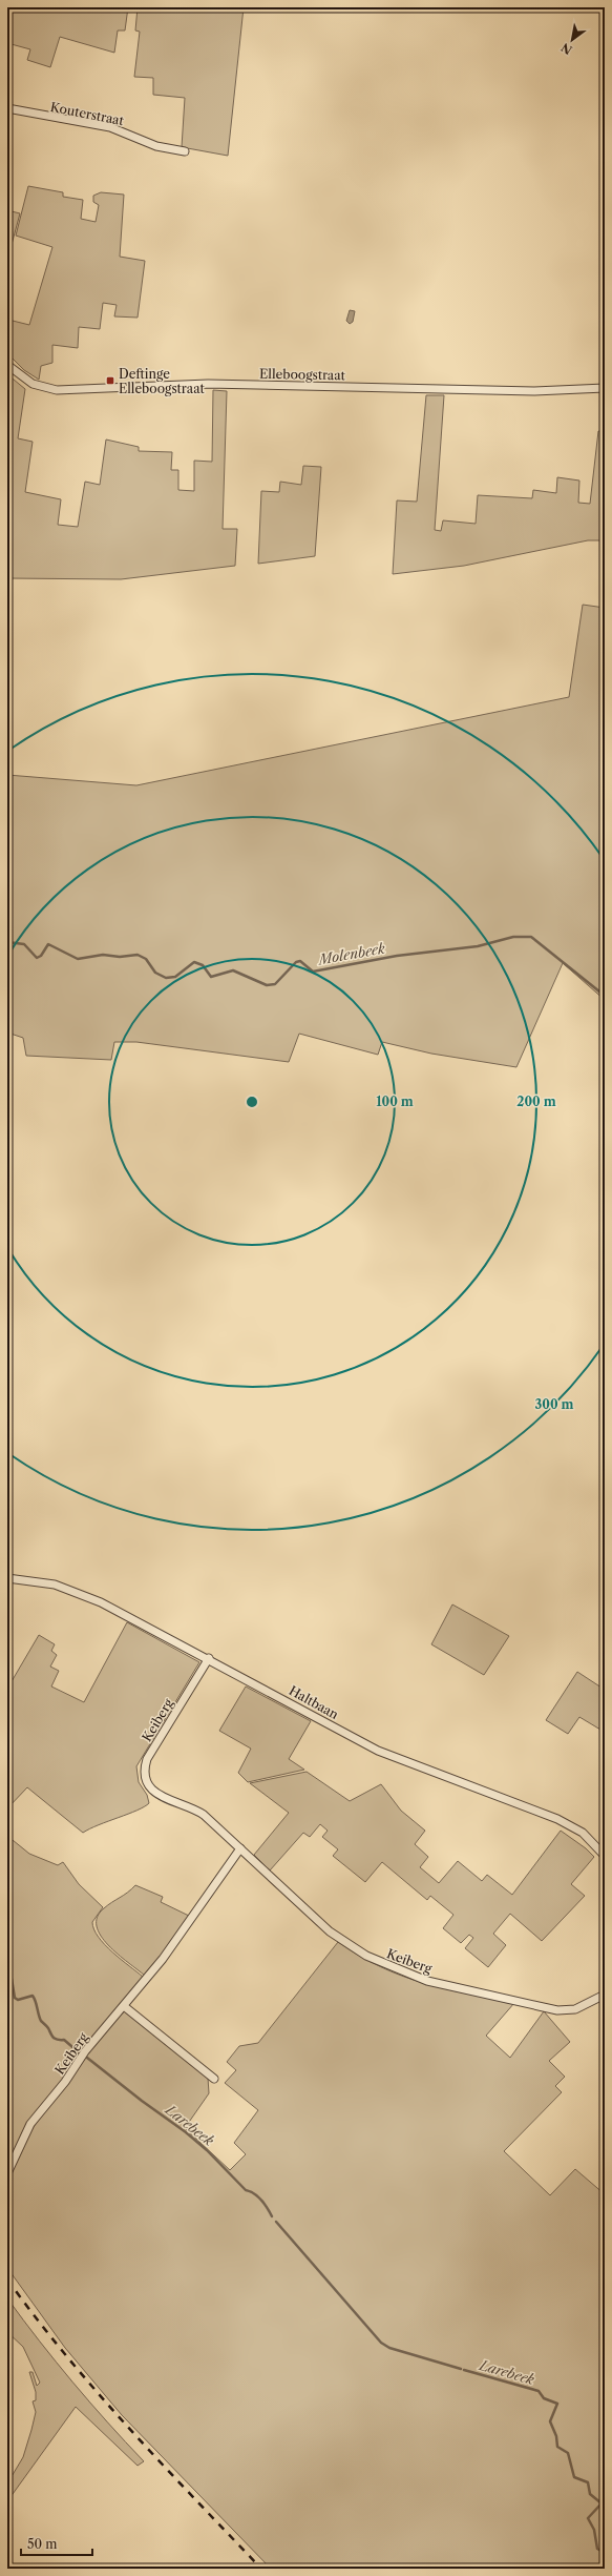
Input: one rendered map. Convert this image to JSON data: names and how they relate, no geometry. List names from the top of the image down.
{
  "streets": {
    "street": [
      "Kouterstraat",
      "Elleboogstraat",
      "Haltbaan",
      "Keiberg"
    ]
  },
  "crossings": [
    ["Haltbaan", "Keiberg"]
  ],
  "water": ["Molenbeek", "Larebeek"],
  "places": {
    "transit": ["Deftinge Elleboogstraat"]
  },
  "scale_bar": "50 m",
  "north": "bottom left",
  "rings": ["100 m", "200 m", "300 m"]
}
